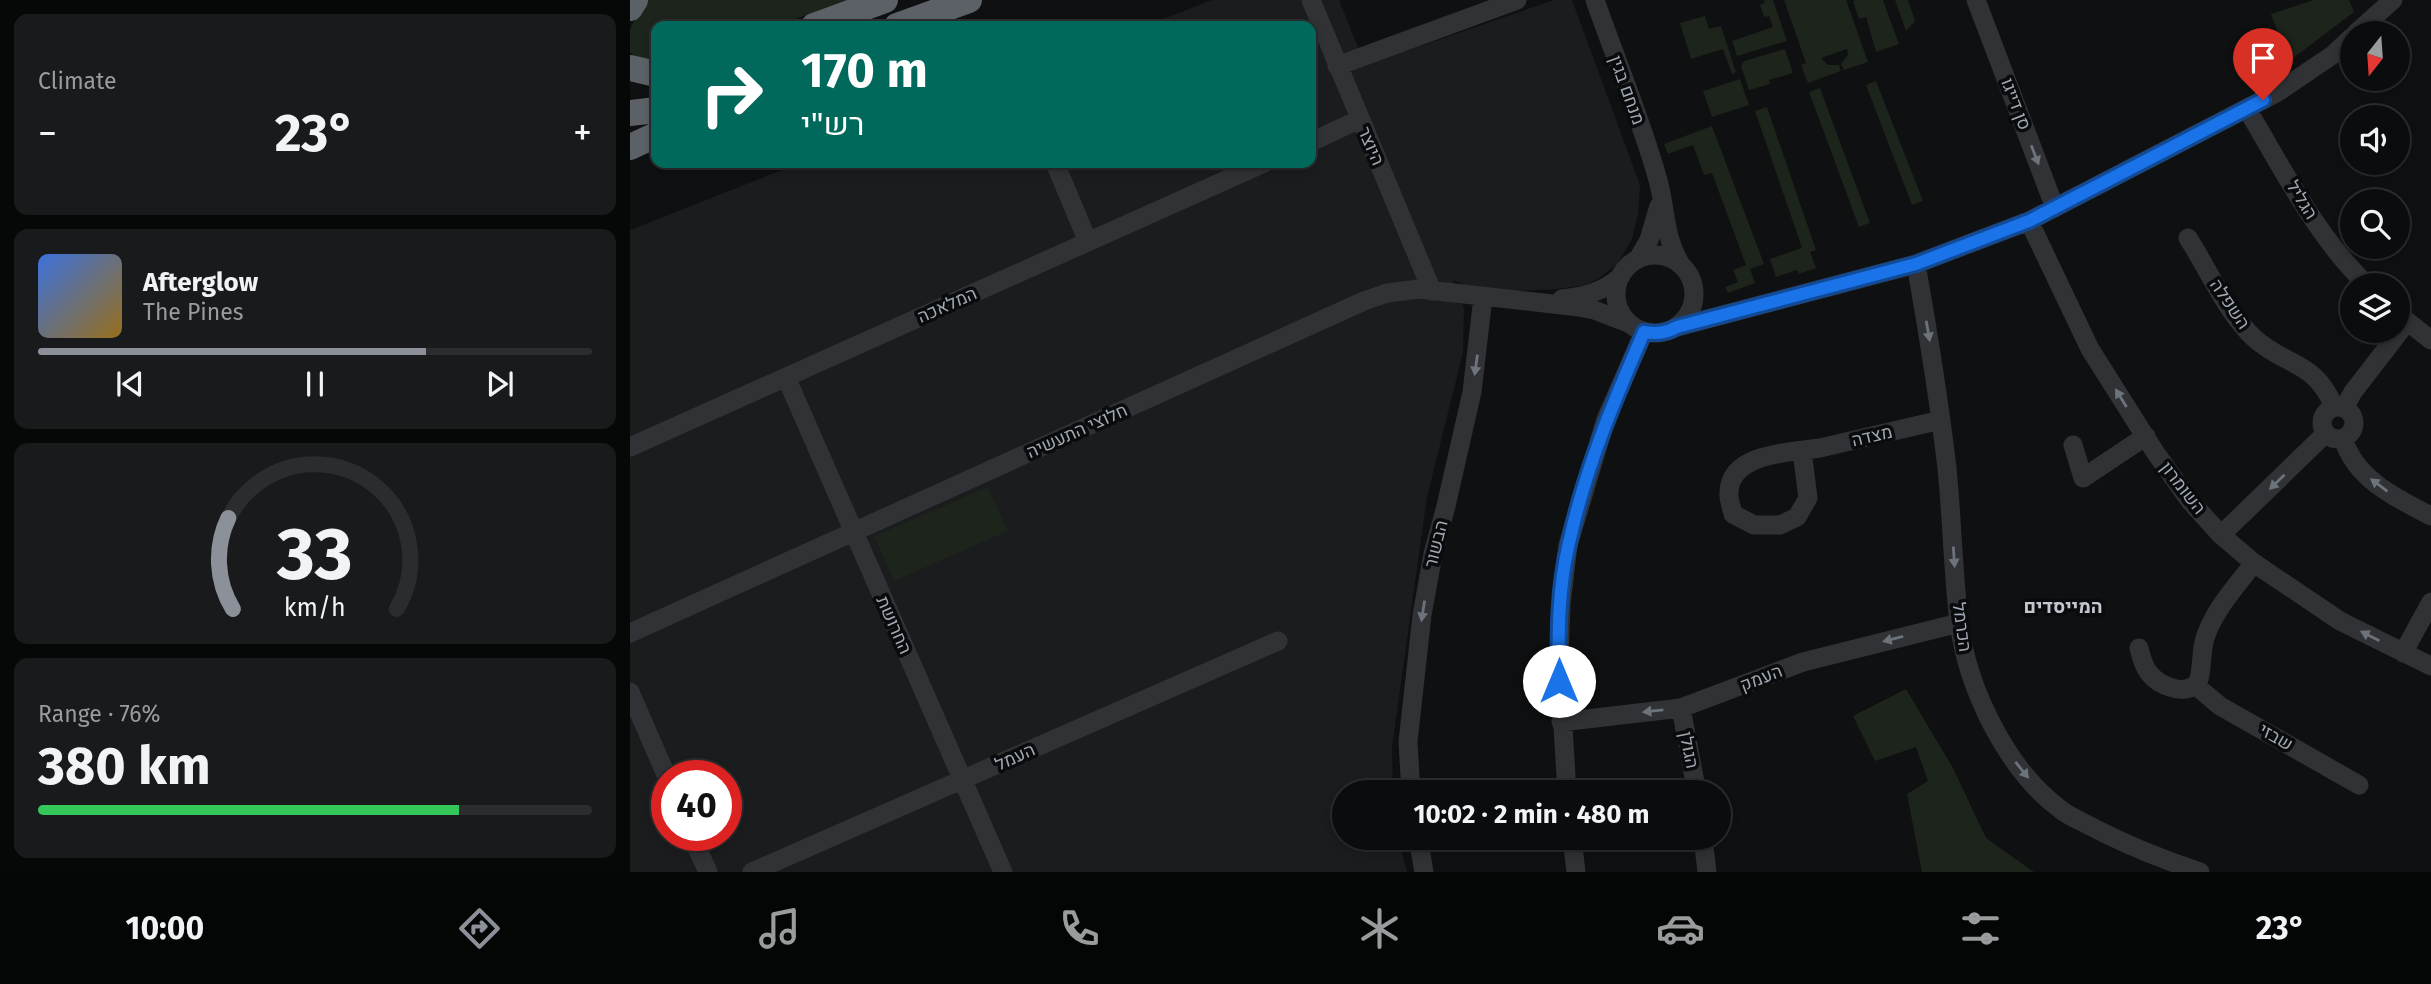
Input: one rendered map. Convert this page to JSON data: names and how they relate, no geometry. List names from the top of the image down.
{
  "streets": {
    "street": [
      "מנחם בגין",
      "סן דייגו",
      "היוצר",
      "הגליל",
      "השפלה",
      "המלאכה",
      "חלוצי התעשיה",
      "מצדה",
      "השומרון",
      "הבשור",
      "החרושת",
      "הכרמל",
      "העמק",
      "שבזי",
      "הגולן",
      "העמל"
    ]
  },
  "crossings": [
    ["מנחם בגין", "חלוצי התעשיה"],
    ["היוצר", "חלוצי התעשיה"],
    ["המלאכה", "החרושת"],
    ["חלוצי התעשיה", "הבשור"],
    ["חלוצי התעשיה", "החרושת"],
    ["מצדה", "הכרמל"],
    ["החרושת", "העמל"],
    ["הכרמל", "העמק"],
    ["העמק", "הגולן"]
  ],
  "one_way": [
    "סן דייגו",
    "השומרון",
    "הכרמל",
    "העמק"
  ],
  "districts": ["המייסדים"],
  "north": "bottom",
  "page": {
    "tile": [
      "Climate",
      ["Range · 76%", "380 km"]
    ],
    "turn": ["170 m", "רש\"י"],
    "heat": ["−", "23°", "+"],
    "song": ["Afterglow", "The Pines"],
    "limit": "40",
    "trip": "10:02 · 2 min · 480 m",
    "tabs": ["10:00", "23°"],
    "gauge": ["33", "km/h"]
  }
}
